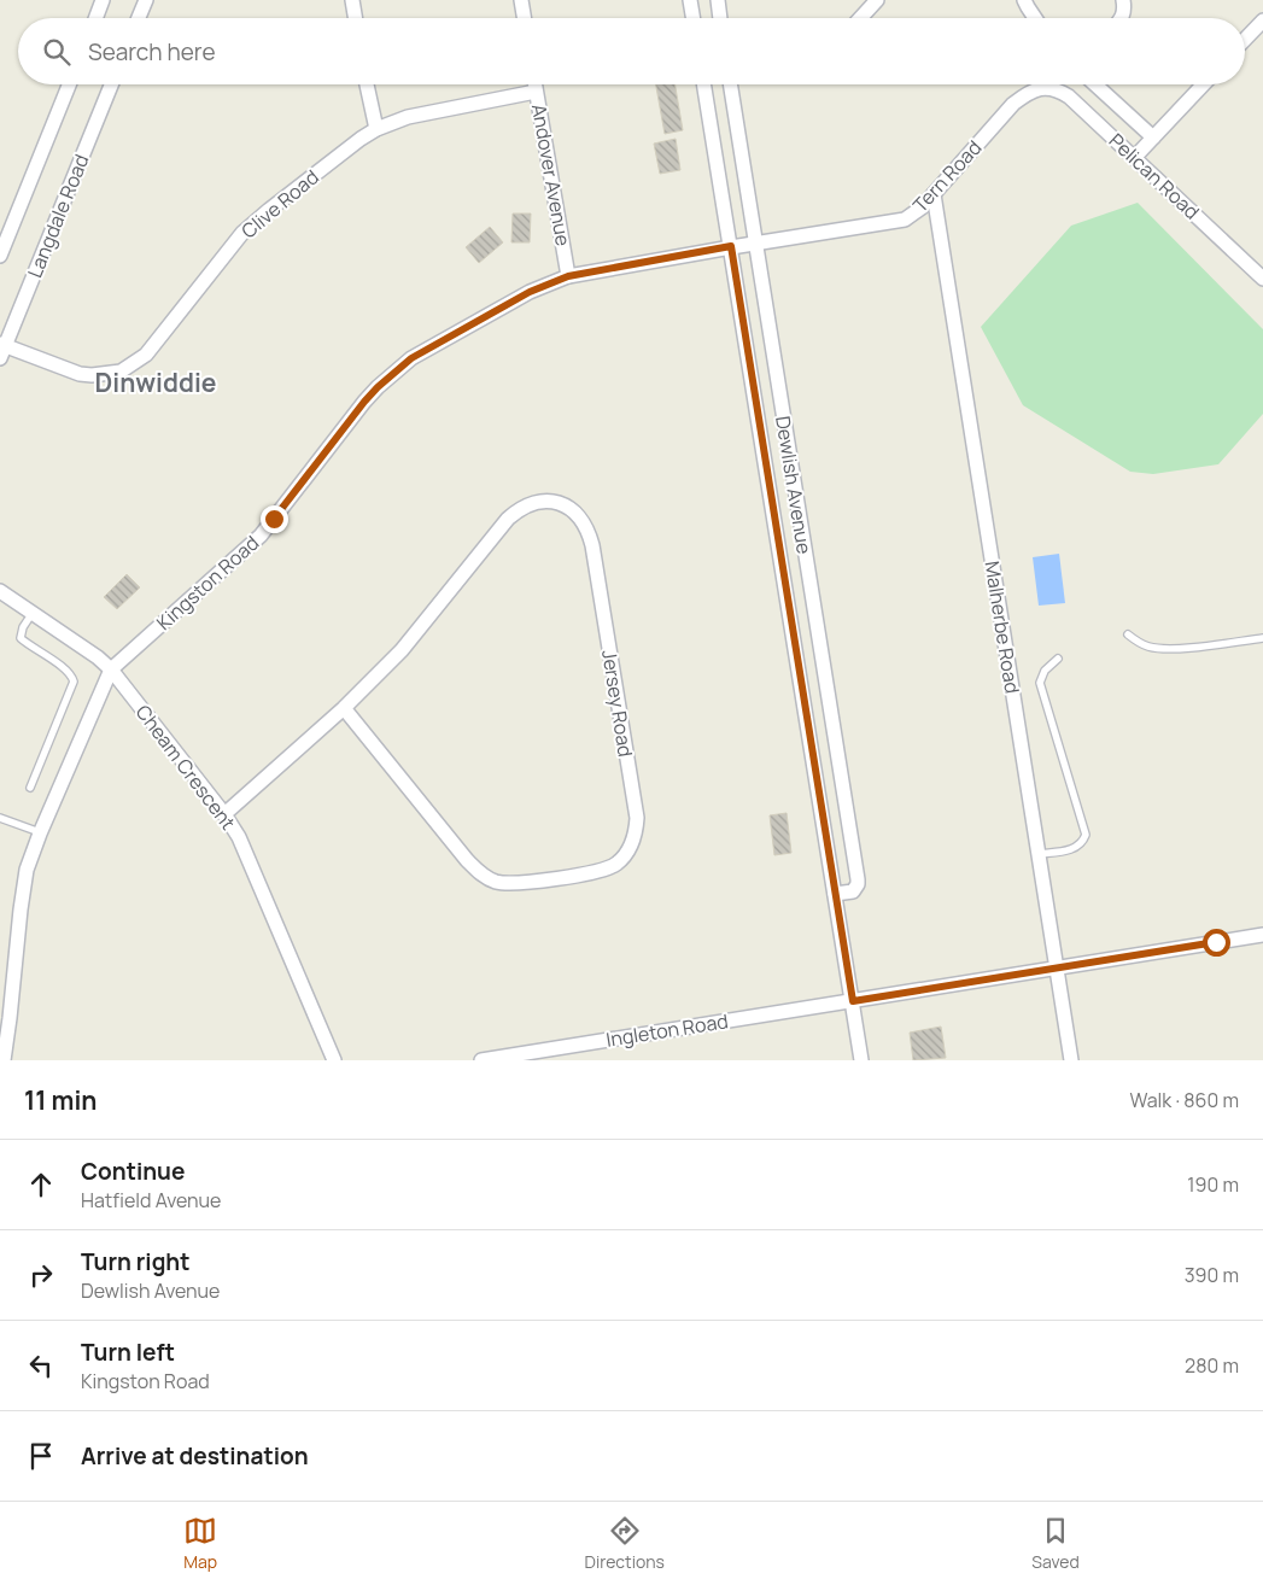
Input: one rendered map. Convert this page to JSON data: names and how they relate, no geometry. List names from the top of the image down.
{
  "streets": {
    "street": [
      "Andover Avenue",
      "Tern Road",
      "Pelican Road",
      "Clive Road",
      "Langdale Road",
      "Dewlish Avenue",
      "Kingston Road",
      "Malherbe Road",
      "Jersey Road",
      "Cheam Crescent",
      "Ingleton Road"
    ]
  },
  "crossings": [
    ["Andover Avenue", "Clive Road"],
    ["Andover Avenue", "Kingston Road"],
    ["Tern Road", "Pelican Road"],
    ["Tern Road", "Dewlish Avenue"],
    ["Tern Road", "Kingston Road"],
    ["Tern Road", "Malherbe Road"],
    ["Clive Road", "Langdale Road"],
    ["Dewlish Avenue", "Kingston Road"],
    ["Dewlish Avenue", "Ingleton Road"],
    ["Kingston Road", "Cheam Crescent"],
    ["Malherbe Road", "Ingleton Road"],
    ["Jersey Road", "Cheam Crescent"]
  ],
  "districts": ["Dinwiddie"],
  "page": {
    "search": "Search here",
    "heading": ["11 min", "Walk · 860 m"],
    "list": [
      ["Continue", "Hatfield Avenue", "190 m"],
      ["Turn right", "Dewlish Avenue", "390 m"],
      ["Turn left", "Kingston Road", "280 m"],
      "Arrive at destination"
    ],
    "nav": ["Map", "Directions", "Saved"]
  }
}
